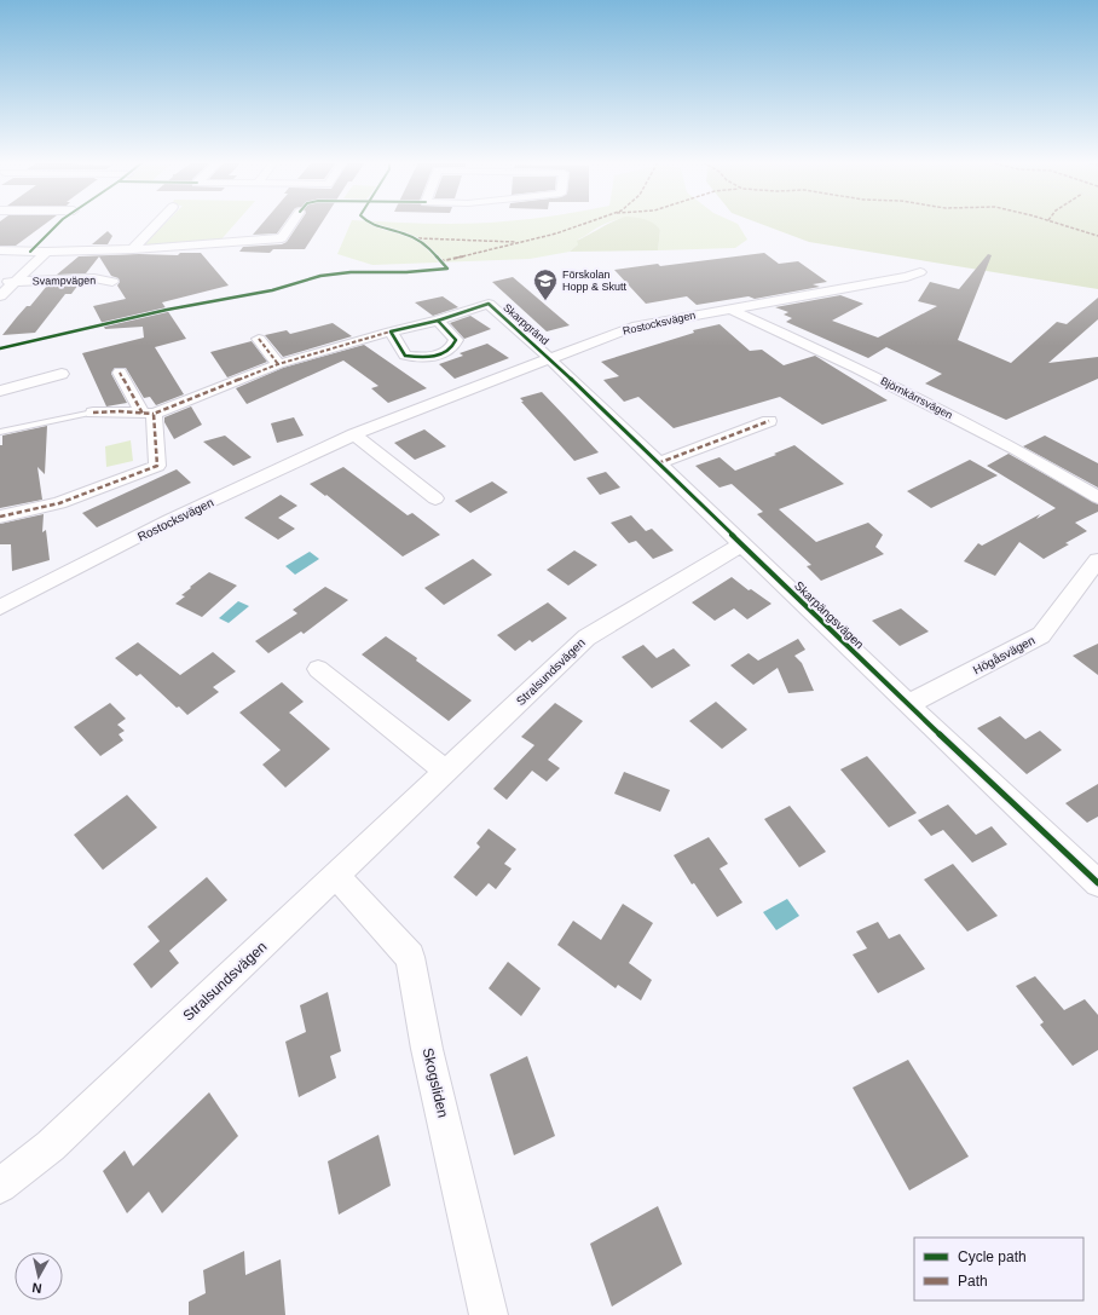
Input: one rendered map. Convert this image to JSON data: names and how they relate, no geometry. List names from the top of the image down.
{
  "streets": {
    "street": [
      "Svampvägen",
      "Rostocksvägen",
      "Skarpgränd",
      "Björnkärrsvägen",
      "Skarpängsvägen",
      "Högåsvägen",
      "Stralsundsvägen",
      "Skogsliden"
    ]
  },
  "crossings": [
    ["Rostocksvägen", "Skarpgränd"],
    ["Rostocksvägen", "Björnkärrsvägen"],
    ["Rostocksvägen", "Skarpängsvägen"],
    ["Skarpgränd", "Skarpängsvägen"],
    ["Skarpängsvägen", "Högåsvägen"],
    ["Skarpängsvägen", "Stralsundsvägen"],
    ["Stralsundsvägen", "Skogsliden"]
  ],
  "places": {
    "school or university": ["Förskolan Hopp & Skutt"]
  },
  "legend": ["Cycle path", "Path"],
  "north": "bottom"
}
